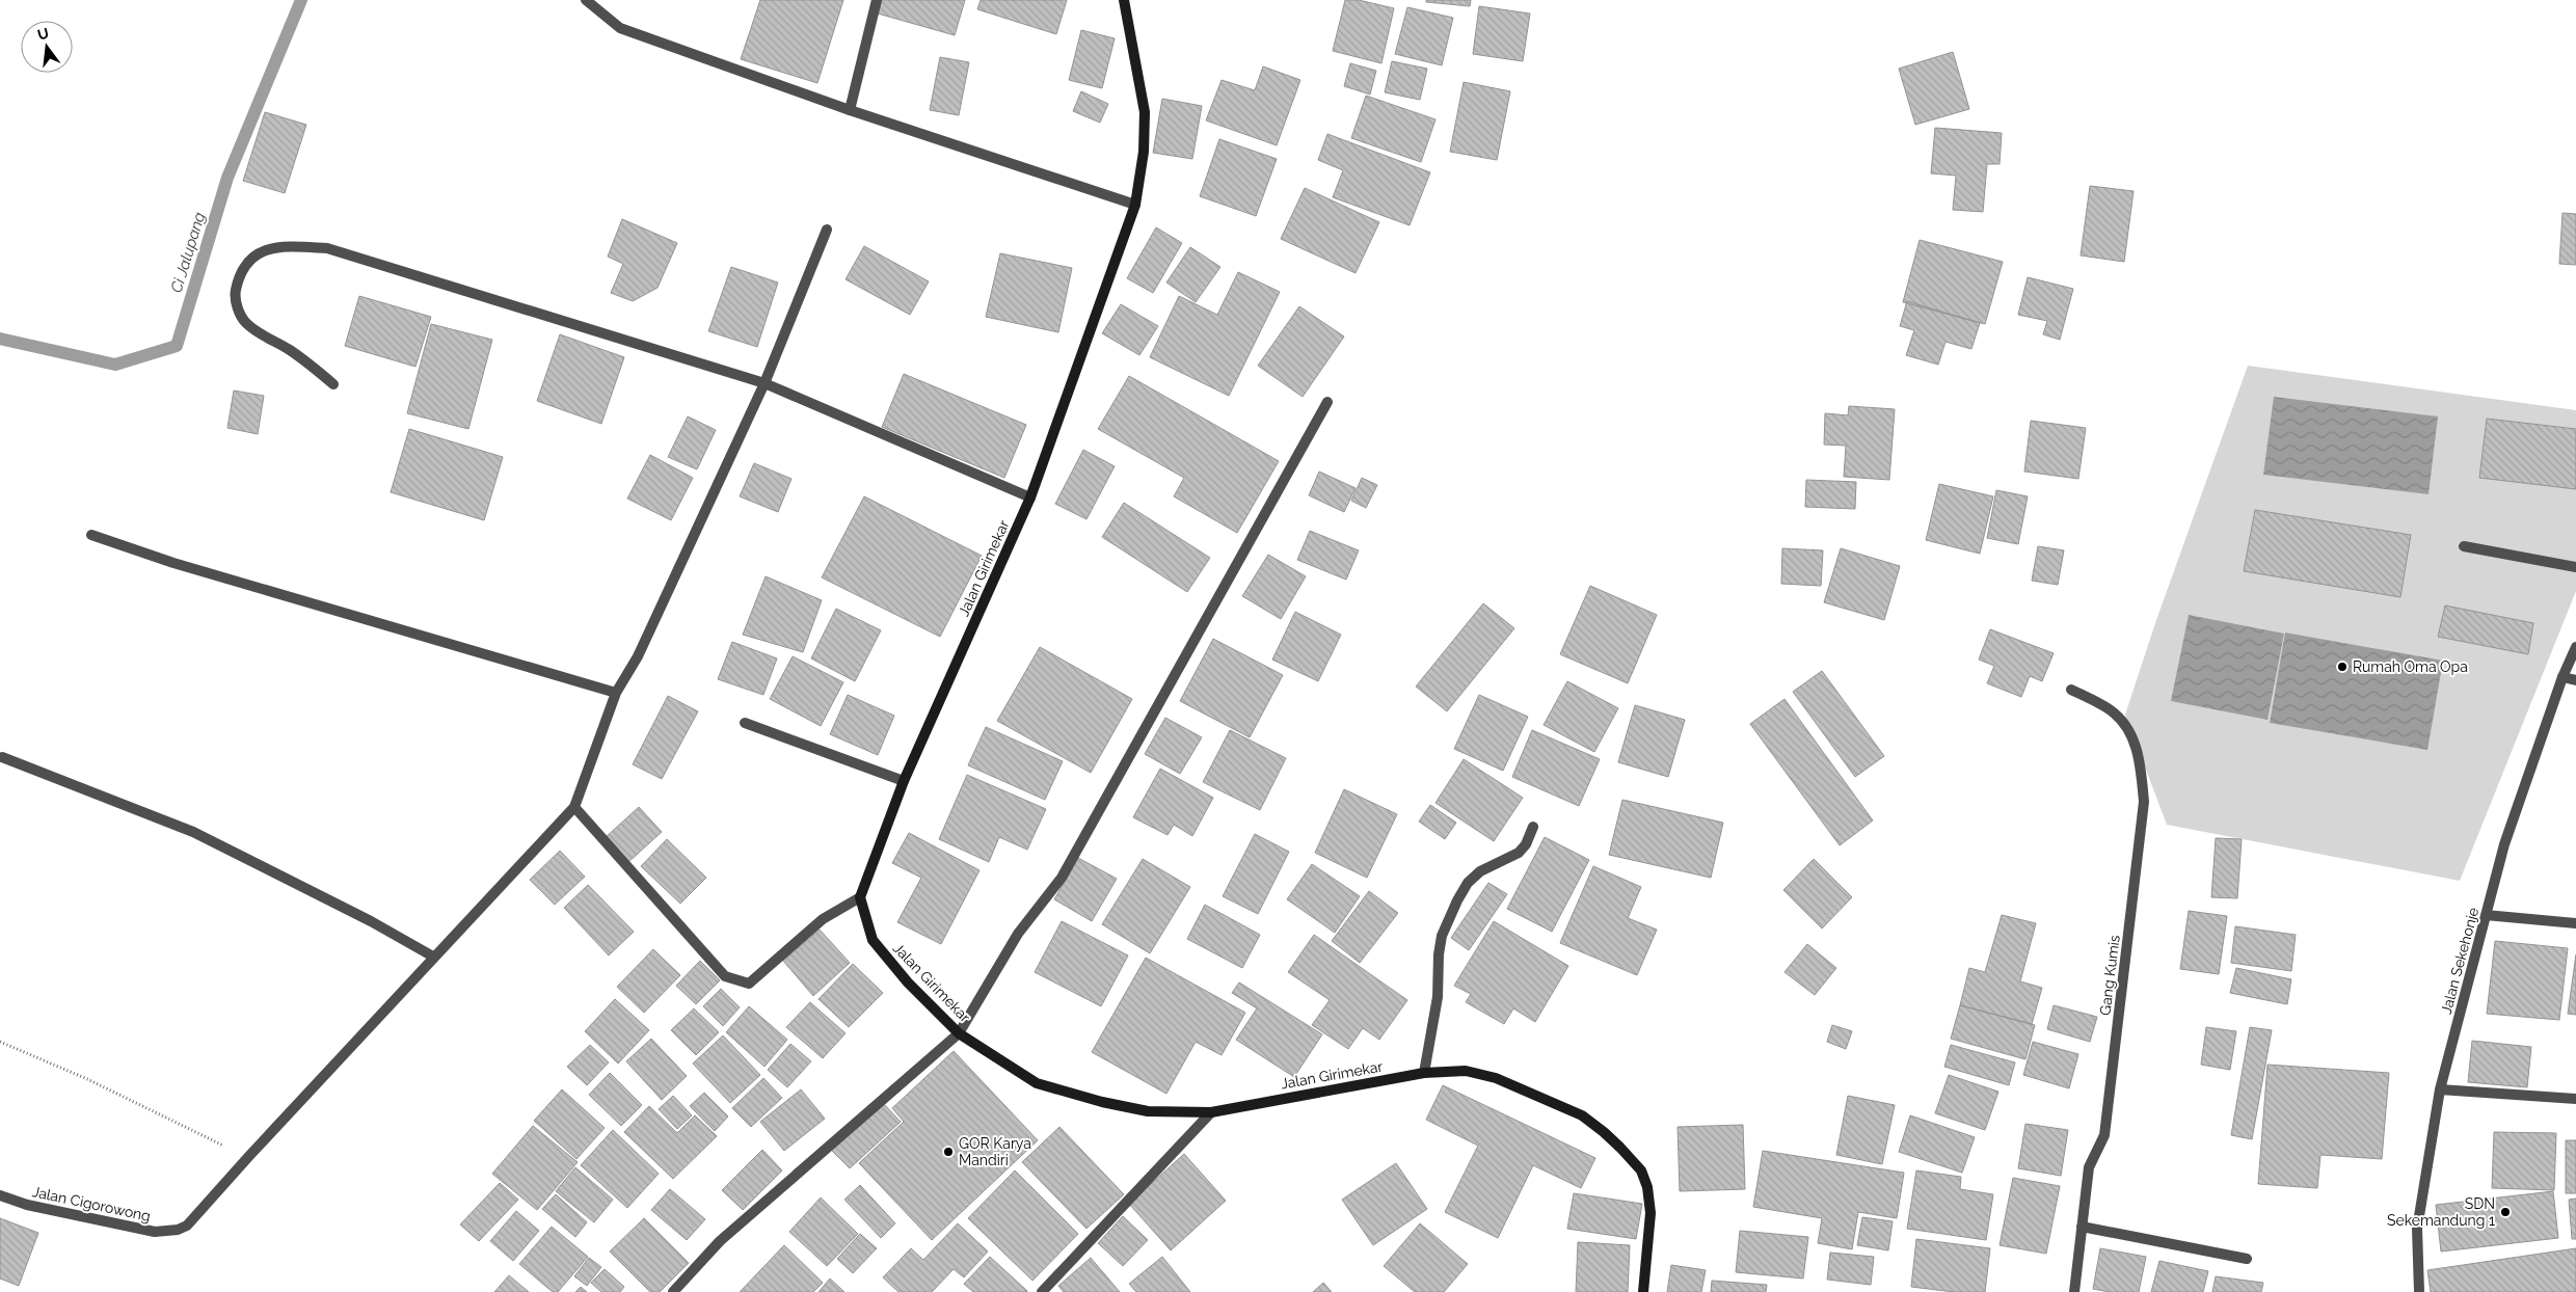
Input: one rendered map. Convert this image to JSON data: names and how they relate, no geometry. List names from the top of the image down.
{
  "streets": {
    "street": [
      "Jalan Girimekar",
      "Jalan Sekehonje",
      "Gang Kumis",
      "Jalan Cigorowong"
    ]
  },
  "water": ["Ci Jalupang"],
  "places": ["Rumah Oma Opa", "GOR Karya Mandiri", "SDN Sekemandung 1"],
  "north": "top"
}
